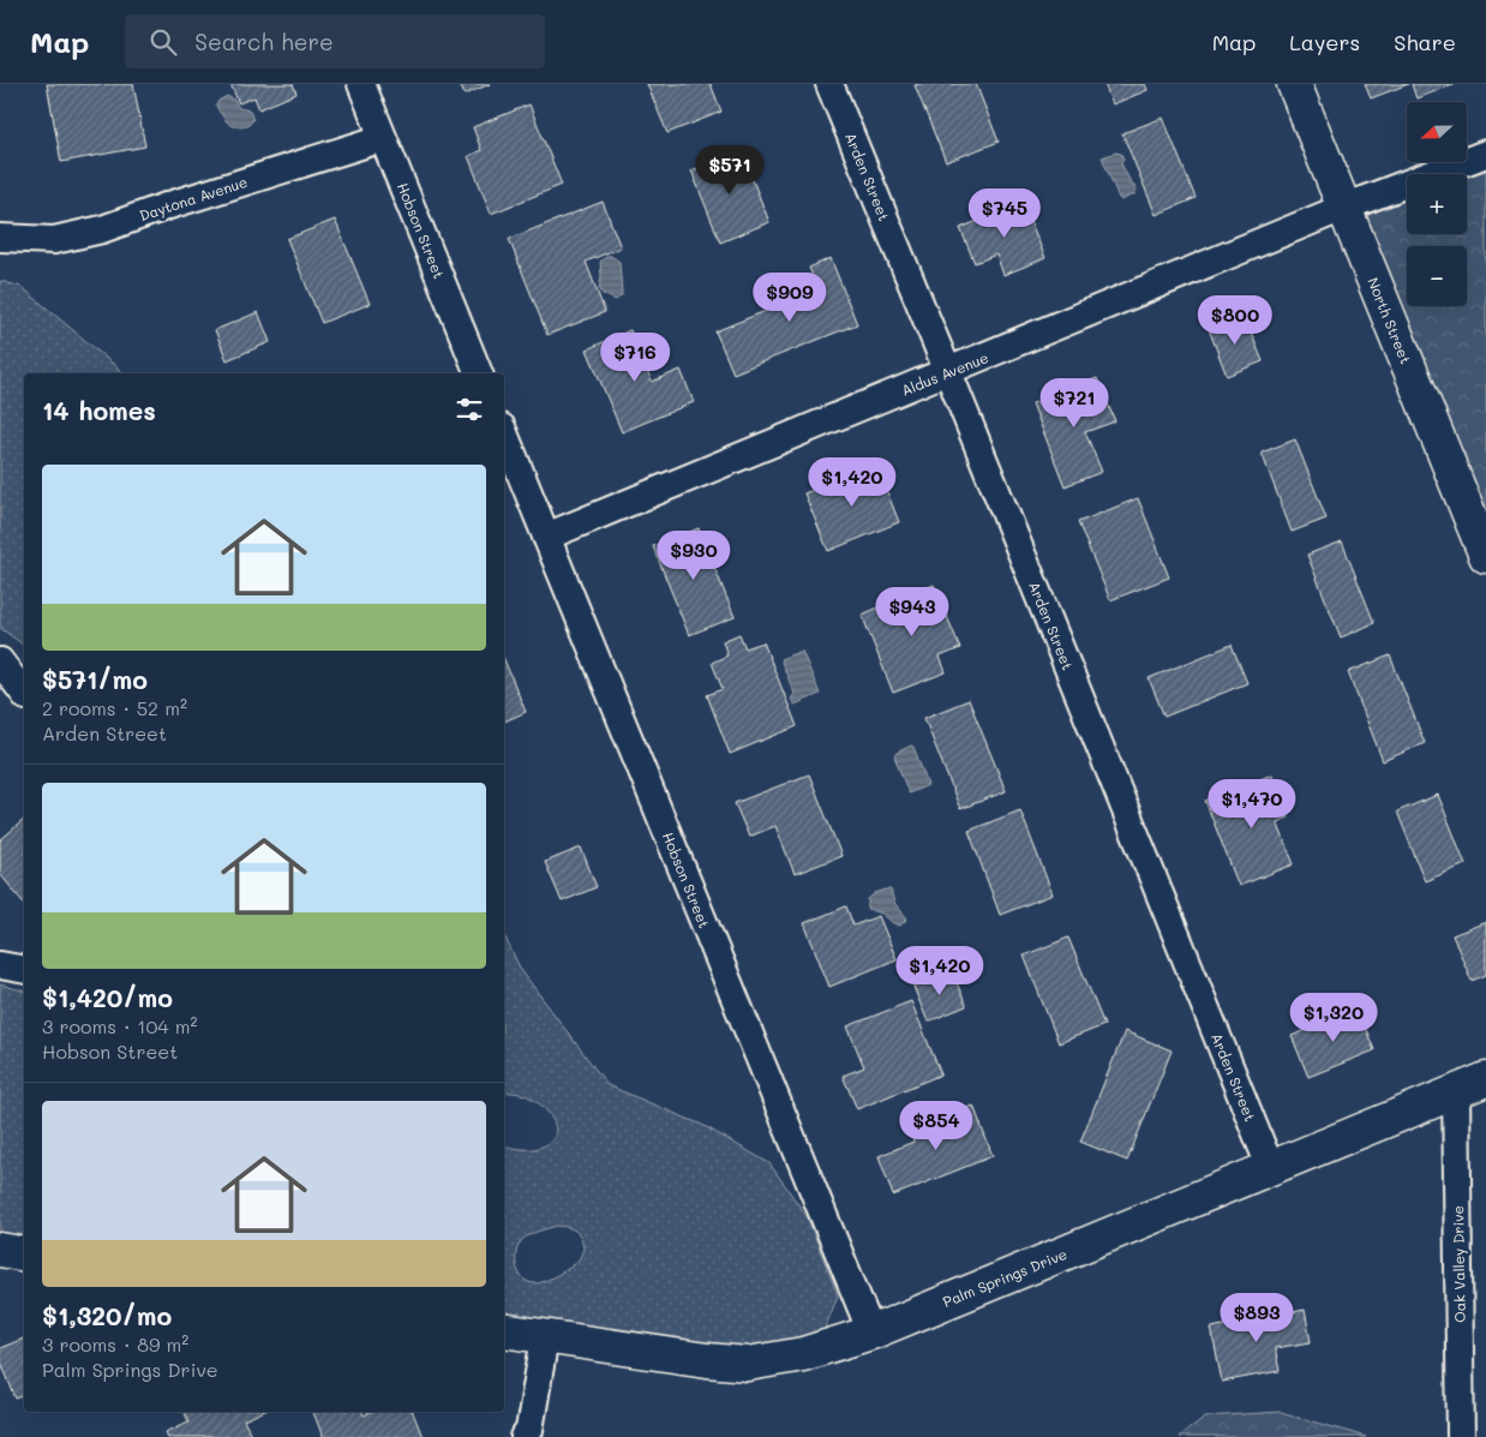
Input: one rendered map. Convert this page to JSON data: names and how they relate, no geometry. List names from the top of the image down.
{
  "streets": {
    "street": [
      "Arden Street",
      "Daytona Avenue",
      "Hobson Street",
      "North Street",
      "Aldus Avenue",
      "Oak Valley Drive",
      "Palm Springs Drive"
    ]
  },
  "crossings": [
    ["Arden Street", "Aldus Avenue"],
    ["Arden Street", "Palm Springs Drive"],
    ["Daytona Avenue", "Hobson Street"],
    ["Hobson Street", "Aldus Avenue"],
    ["Hobson Street", "Palm Springs Drive"],
    ["North Street", "Aldus Avenue"],
    ["Oak Valley Drive", "Palm Springs Drive"]
  ],
  "north": "left",
  "page": {
    "header": "Map",
    "search": "Search here",
    "nav": ["Map", "Layers", "Share"],
    "map_buttons": ["+", "−"],
    "price": [
      "$571",
      "$745",
      "$909",
      "$800",
      "$716",
      "$721",
      "$1,420",
      "$930",
      "$943",
      "$1,470",
      "$1,420",
      "$1,320",
      "$854",
      "$893"
    ],
    "heading": "14 homes",
    "list": [
      {
        "name": "$571/mo",
        "note": "2 rooms · 52 m² · Arden Street"
      },
      {
        "name": "$1,420/mo",
        "note": "3 rooms · 104 m² · Hobson Street"
      },
      {
        "name": "$1,320/mo",
        "note": "3 rooms · 89 m² · Palm Springs Drive"
      }
    ]
  }
}
